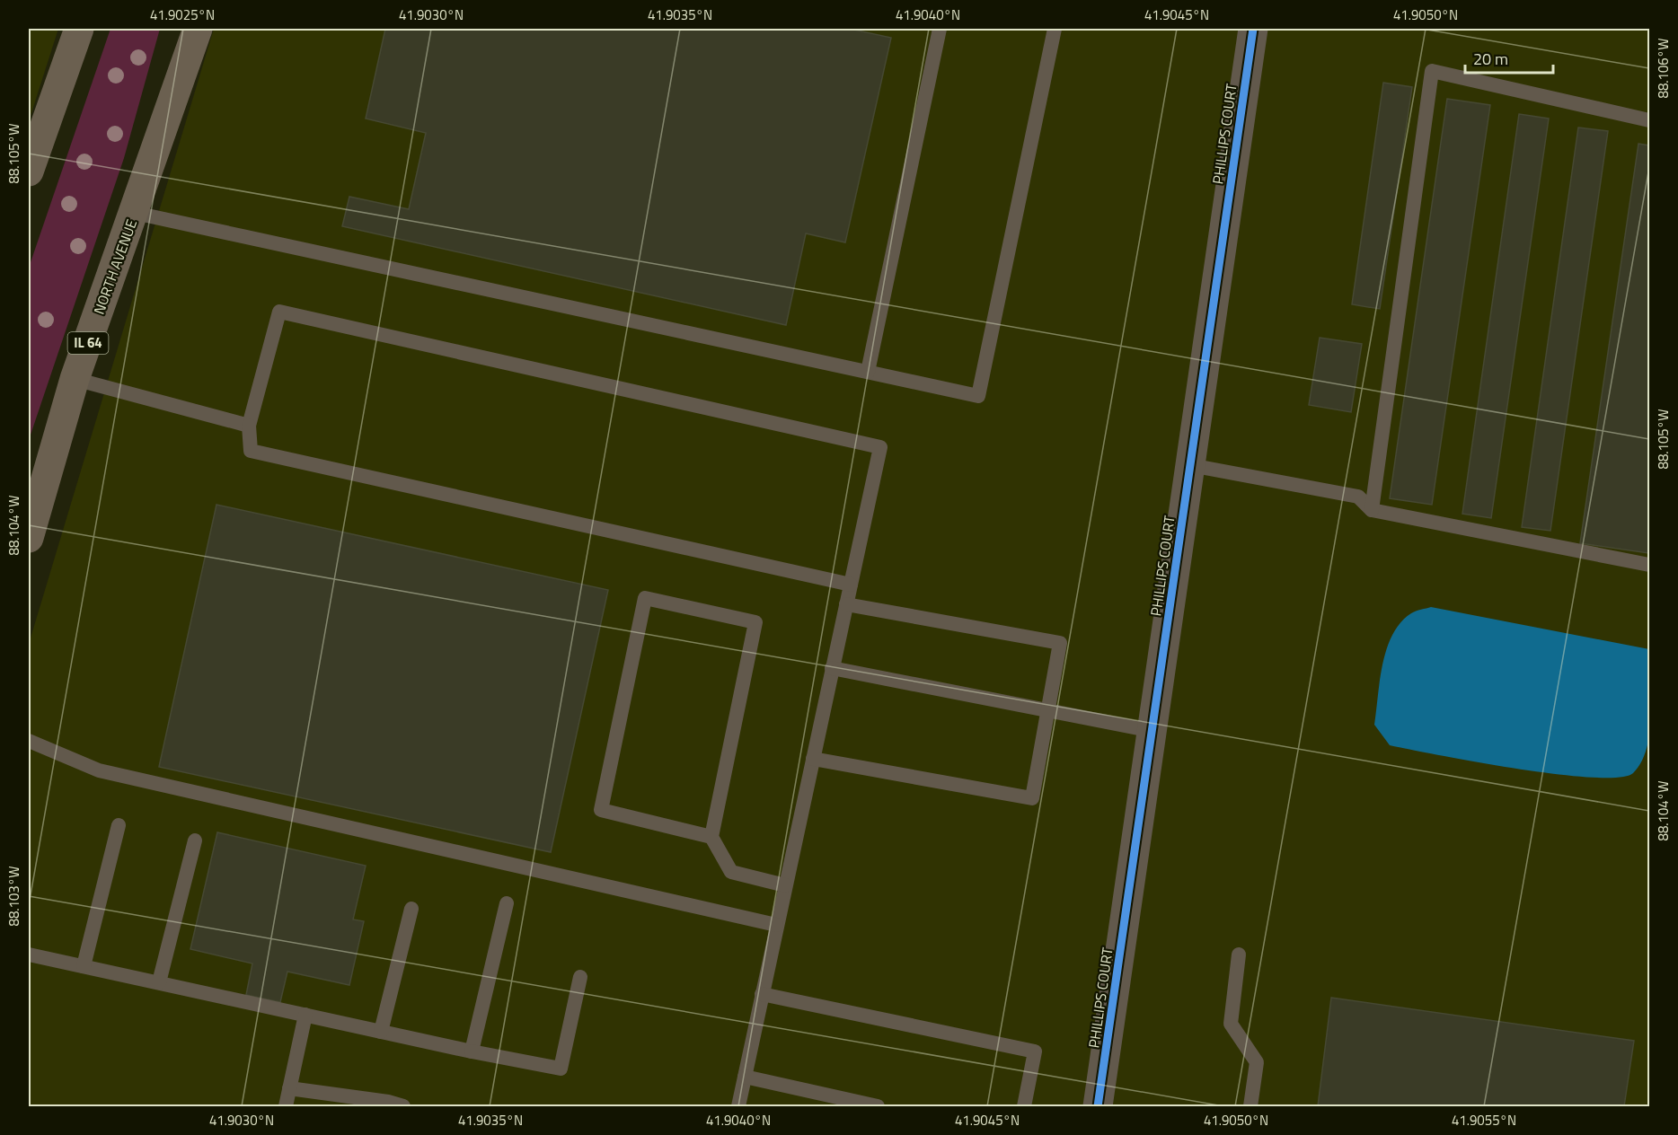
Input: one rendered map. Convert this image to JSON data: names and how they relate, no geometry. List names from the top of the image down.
{
  "streets": {
    "main road": ["NORTH AVENUE", "IL 64"],
    "street": ["PHILLIPS COURT"]
  },
  "scale_bar": "20 m",
  "coordinates": [
    "41.9025°N",
    "41.9030°N",
    "41.9035°N",
    "41.9040°N",
    "41.9045°N",
    "41.9050°N",
    "88.106°W",
    "88.105°W",
    "88.104°W",
    "88.103°W",
    "41.9055°N"
  ]
}
